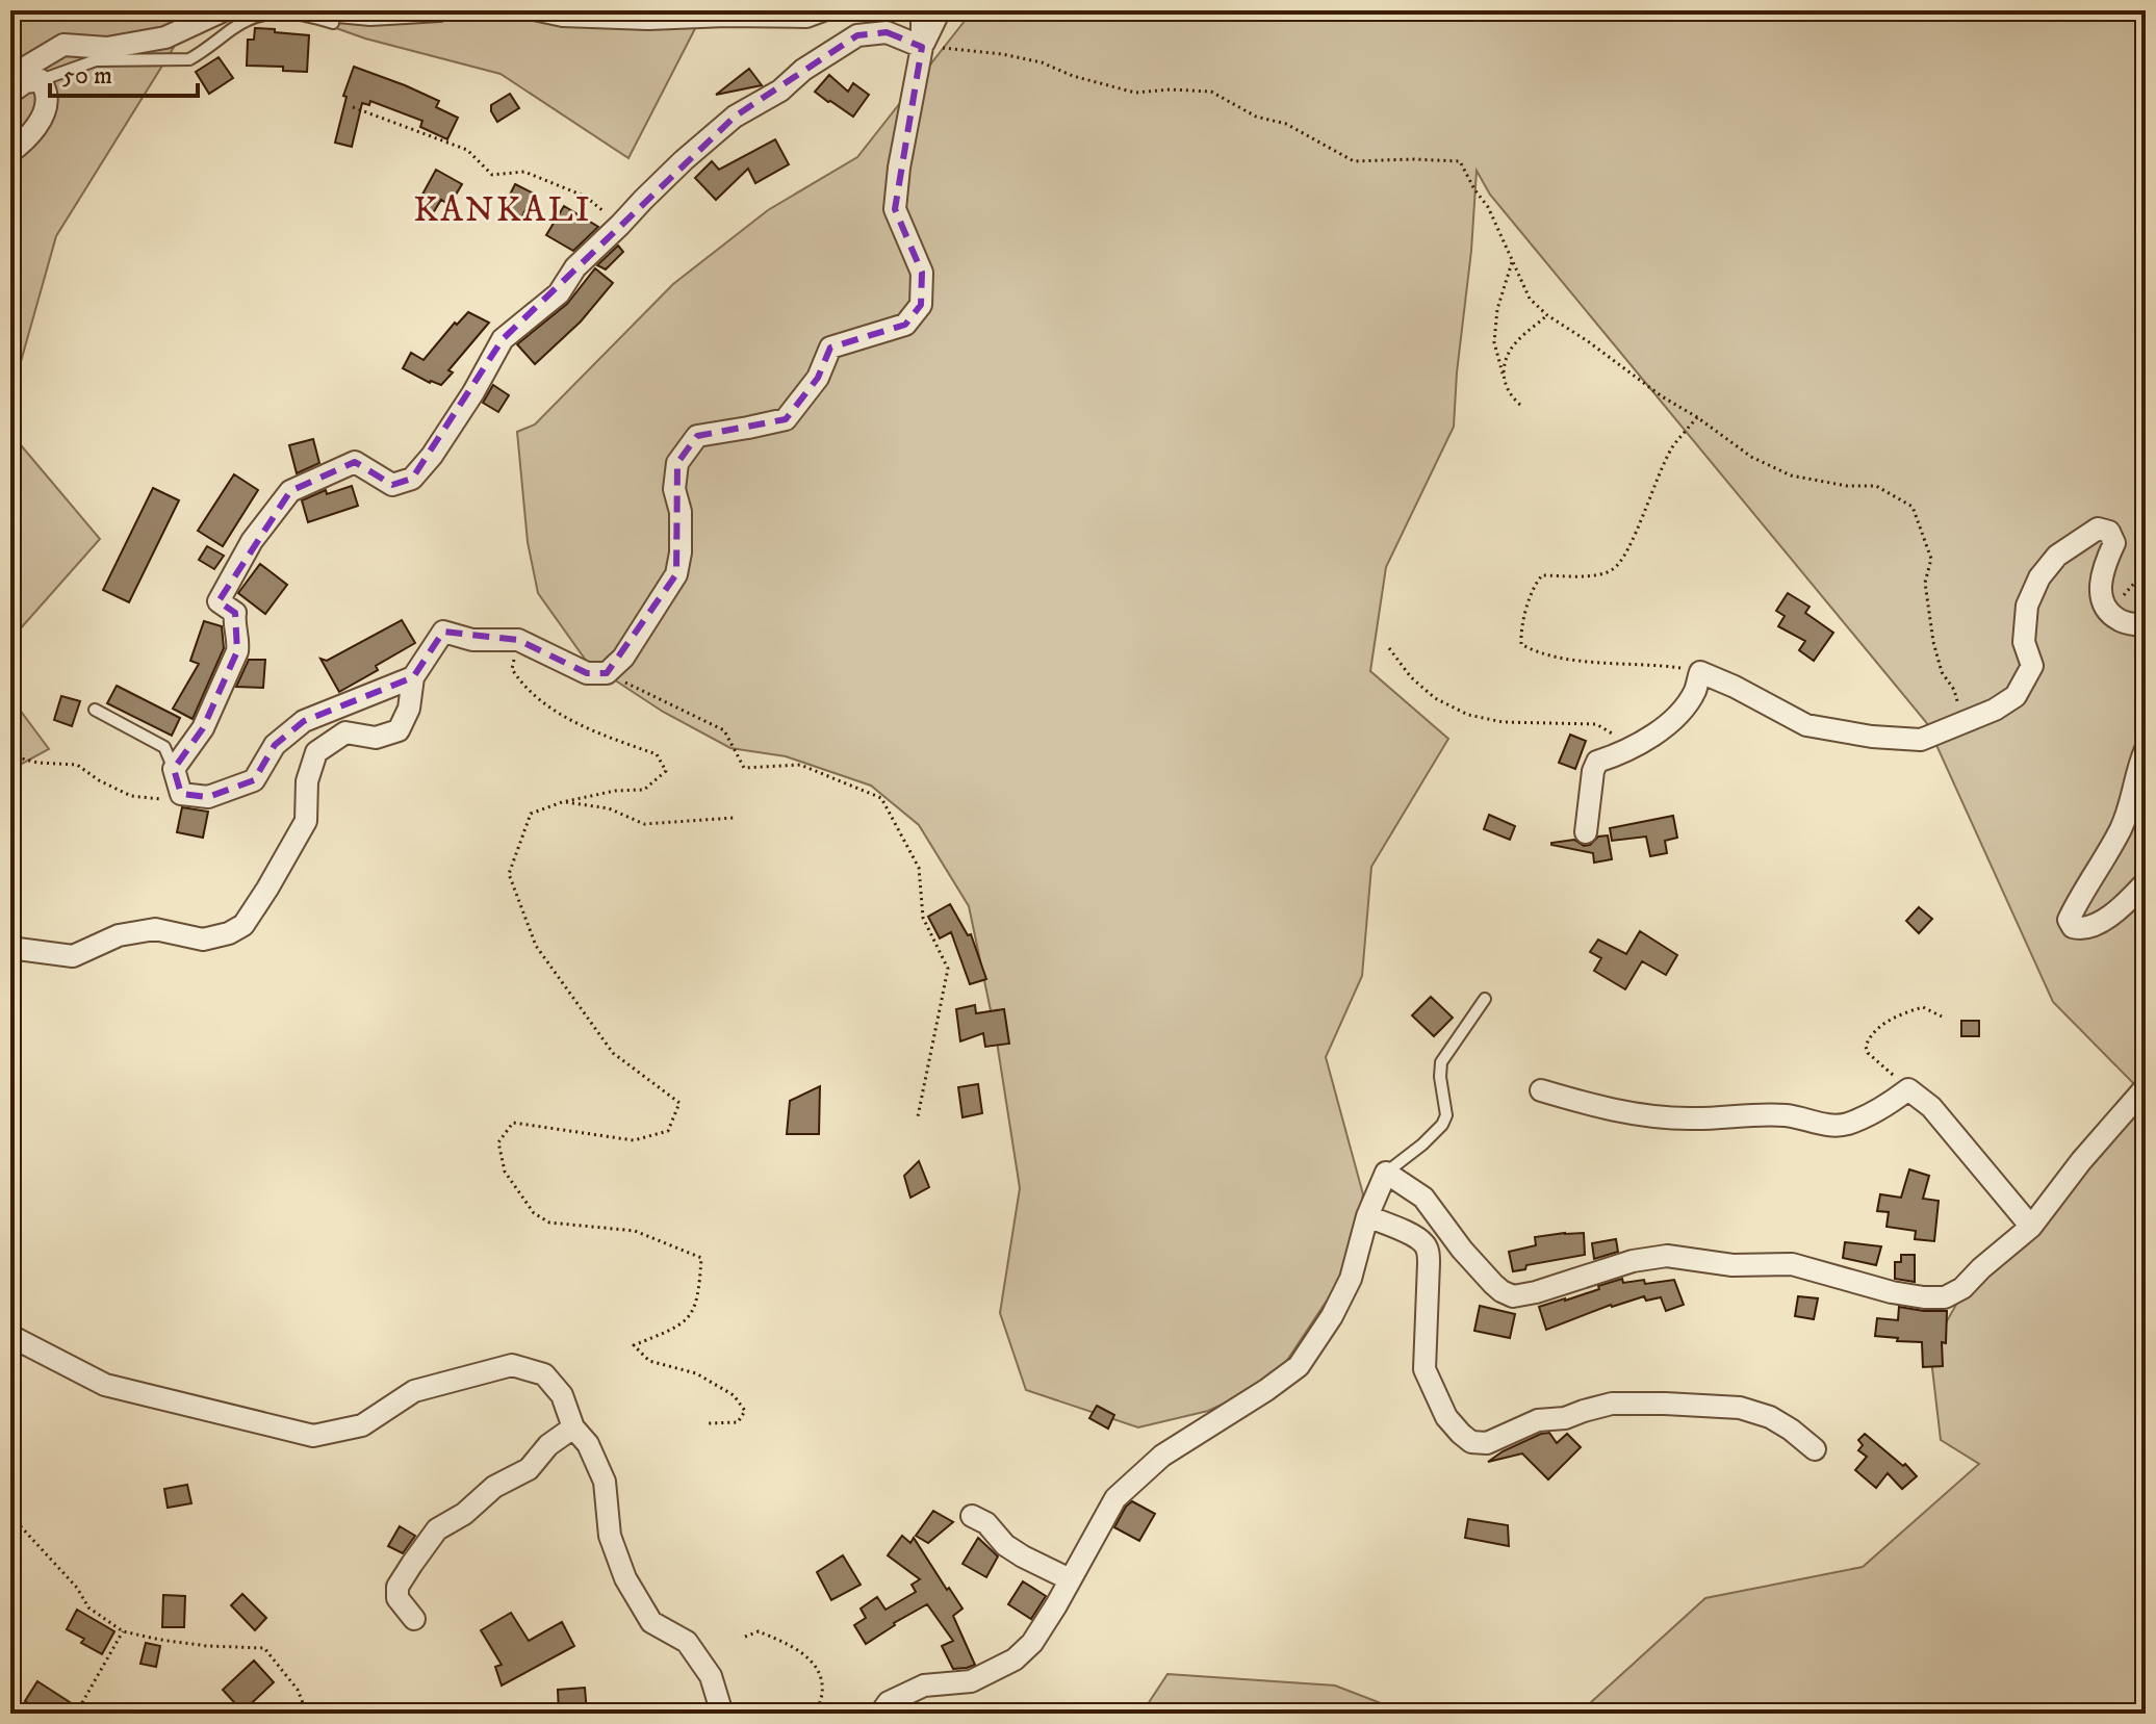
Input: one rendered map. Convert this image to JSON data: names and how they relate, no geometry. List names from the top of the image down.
{
  "districts": ["KANKALI"],
  "scale_bar": "50 m"
}
